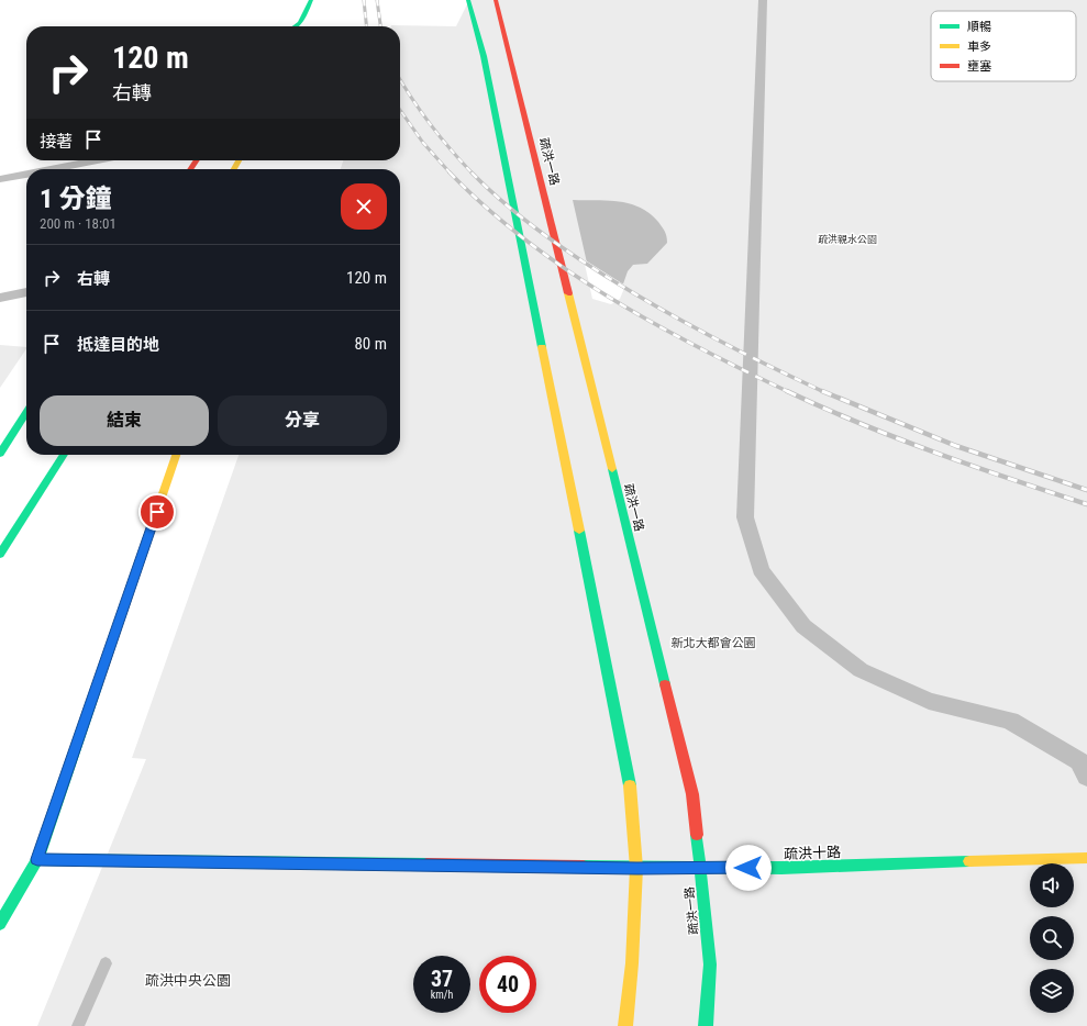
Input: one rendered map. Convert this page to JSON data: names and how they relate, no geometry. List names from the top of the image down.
{
  "streets": {
    "street": ["疏洪一路", "疏洪十路"]
  },
  "crossings": [
    ["疏洪一路", "疏洪十路"]
  ],
  "parks": ["疏洪親水公園", "新北大都會公園", "疏洪中央公園"],
  "legend": ["順暢", "車多", "壅塞"],
  "page": {
    "turn": ["120 m", "右轉"],
    "then": "接著",
    "heading": ["1 分鐘", "200 m · 18:01"],
    "list": [
      {
        "name": "右轉",
        "value": "120 m"
      },
      {
        "name": "抵達目的地",
        "value": "80 m"
      }
    ],
    "buttons": ["結束", "分享"],
    "speed": "37 km/h",
    "limit": "40"
  }
}
